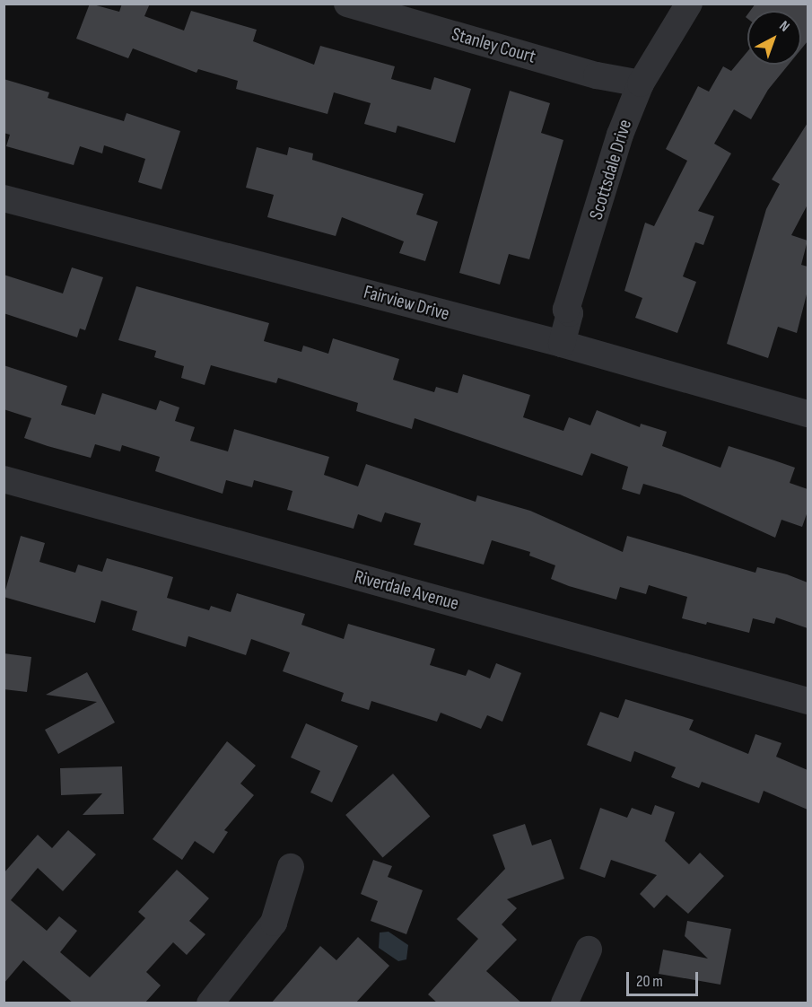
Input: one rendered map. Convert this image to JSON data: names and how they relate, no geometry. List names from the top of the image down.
{
  "streets": {
    "street": [
      "Stanley Court",
      "Scottsdale Drive",
      "Fairview Drive",
      "Riverdale Avenue"
    ]
  },
  "crossings": [
    ["Stanley Court", "Scottsdale Drive"],
    ["Scottsdale Drive", "Fairview Drive"]
  ],
  "scale_bar": "20 m",
  "north": "top right"
}
